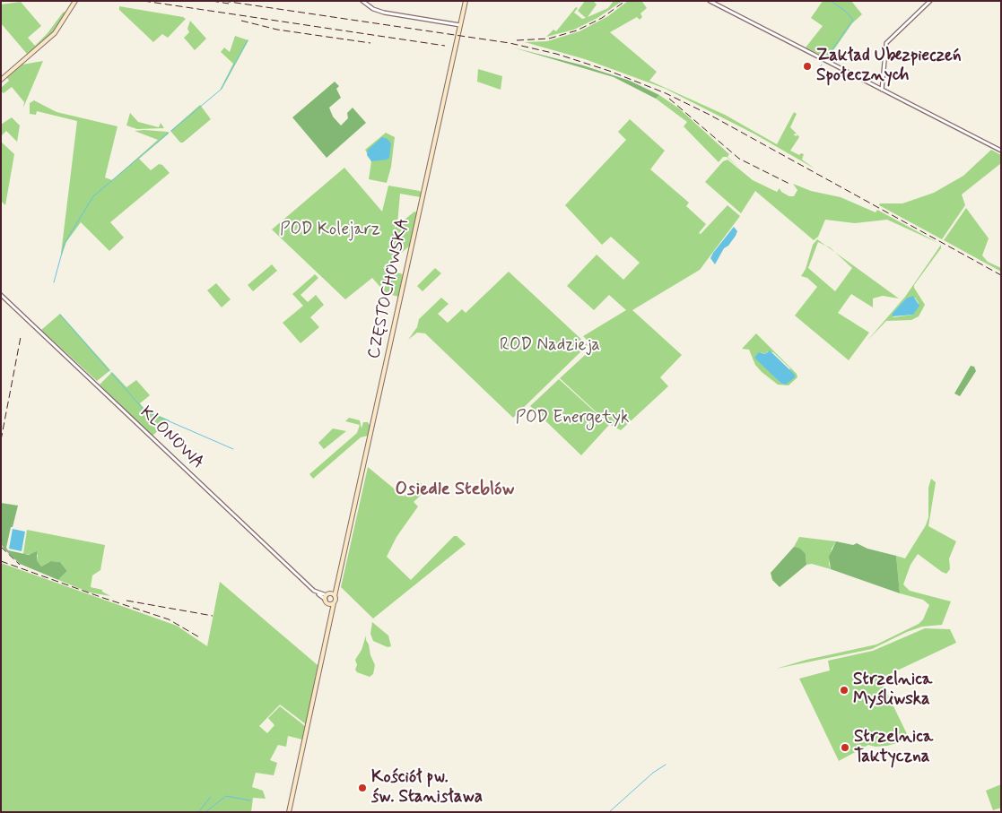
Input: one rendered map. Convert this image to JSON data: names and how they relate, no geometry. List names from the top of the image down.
{
  "streets": {
    "main road": ["CZĘSTOCHOWSKA"],
    "street": ["KLONOWA"]
  },
  "crossings": [
    ["CZĘSTOCHOWSKA", "KLONOWA"]
  ],
  "districts": ["Osiedle Steblów"],
  "parks": ["POD Kolejarz", "ROD Nadzieja", "POD Energetyk"],
  "places": [
    "Zakład Ubezpieczeń Społecznych",
    "Strzelnica Myśliwska",
    "Strzelnica Taktyczna",
    "Kościół pw. św. Stanisława"
  ]
}
